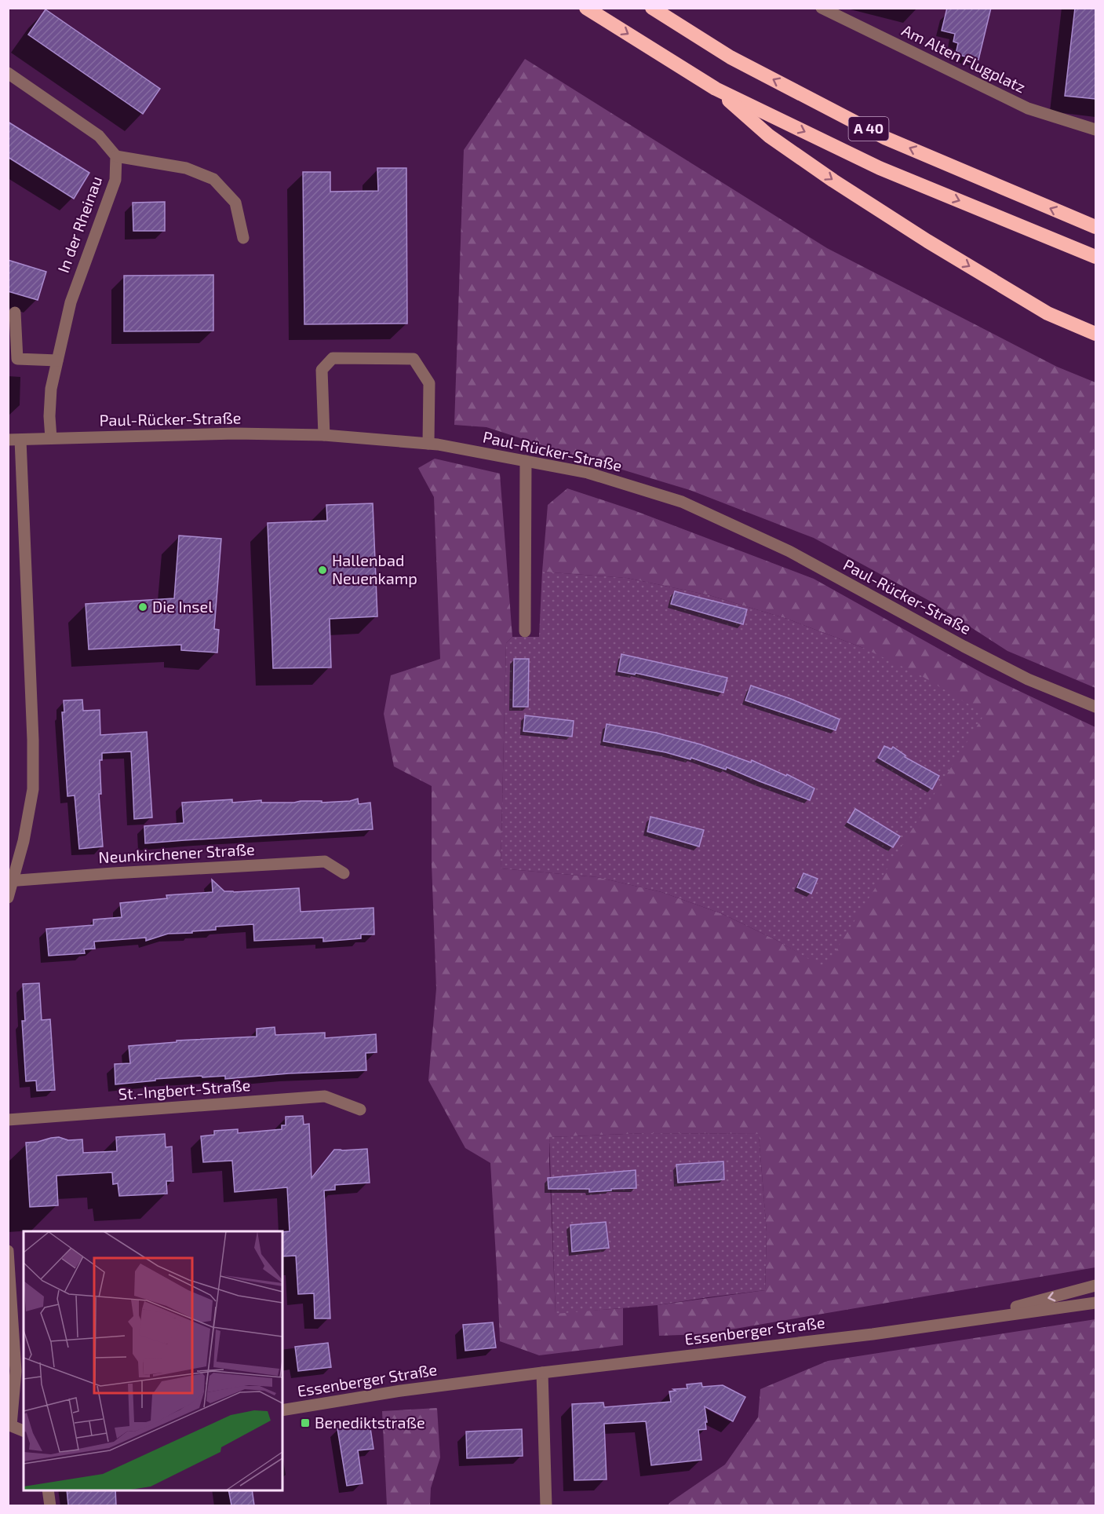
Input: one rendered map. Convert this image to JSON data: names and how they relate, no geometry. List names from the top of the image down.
{
  "streets": {
    "highway": ["A 40"],
    "street": [
      "Am Alten Flugplatz",
      "In der Rheinau",
      "Paul-Rücker-Straße",
      "Neunkirchener Straße",
      "St.-Ingbert-Straße",
      "Essenberger Straße"
    ]
  },
  "crossings": [
    ["In der Rheinau", "Paul-Rücker-Straße"]
  ],
  "places": {
    "other": ["Hallenbad Neuenkamp", "Die Insel"],
    "transit": ["Benediktstraße"]
  }
}
